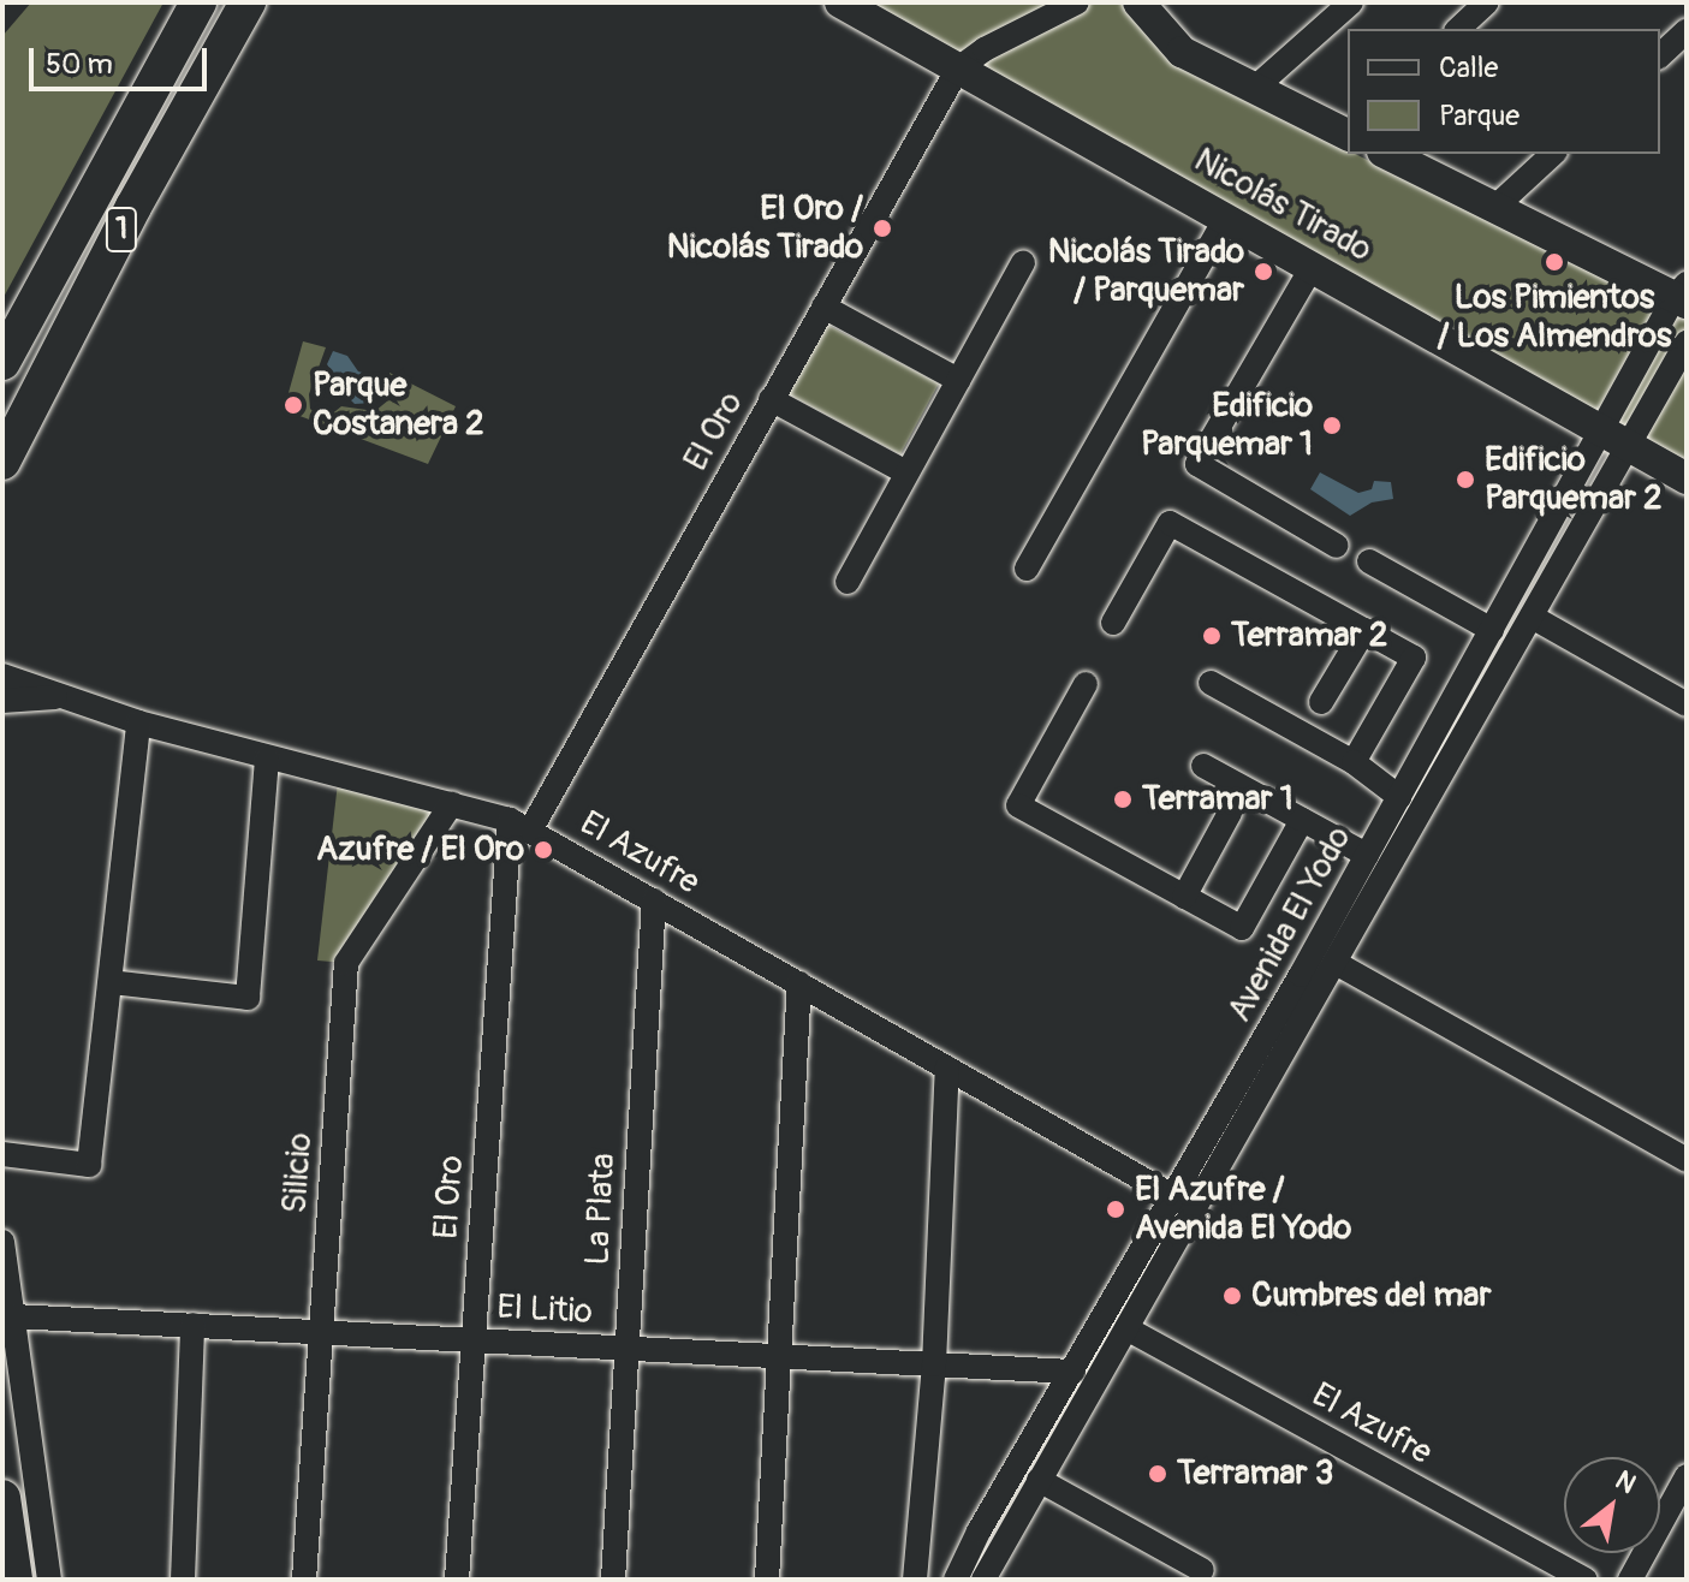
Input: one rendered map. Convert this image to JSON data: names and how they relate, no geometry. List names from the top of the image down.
{
  "streets": {
    "highway": ["1"],
    "main road": ["Nicolás Tirado"],
    "street": [
      "El Oro",
      "El Azufre",
      "Avenida El Yodo",
      "Silicio",
      "La Plata",
      "El Litio"
    ]
  },
  "crossings": [
    ["Nicolás Tirado", "El Oro"],
    ["Nicolás Tirado", "Avenida El Yodo"],
    ["El Oro", "El Azufre"],
    ["El Oro", "El Litio"],
    ["El Azufre", "Avenida El Yodo"],
    ["El Azufre", "Silicio"],
    ["El Azufre", "La Plata"],
    ["Avenida El Yodo", "El Litio"],
    ["Silicio", "El Litio"],
    ["La Plata", "El Litio"]
  ],
  "places": [
    "El Oro / Nicolás Tirado",
    "Los Pimientos / Los Almendros",
    "Nicolás Tirado / Parquemar",
    "Parque Costanera 2",
    "Edificio Parquemar 1",
    "Edificio Parquemar 2",
    "Terramar 2",
    "Terramar 1",
    "Azufre / El Oro",
    "El Azufre / Avenida El Yodo",
    "Cumbres del mar",
    "Terramar 3"
  ],
  "legend": ["Calle", "Parque"],
  "scale_bar": "50 m",
  "north": "top right"
}
